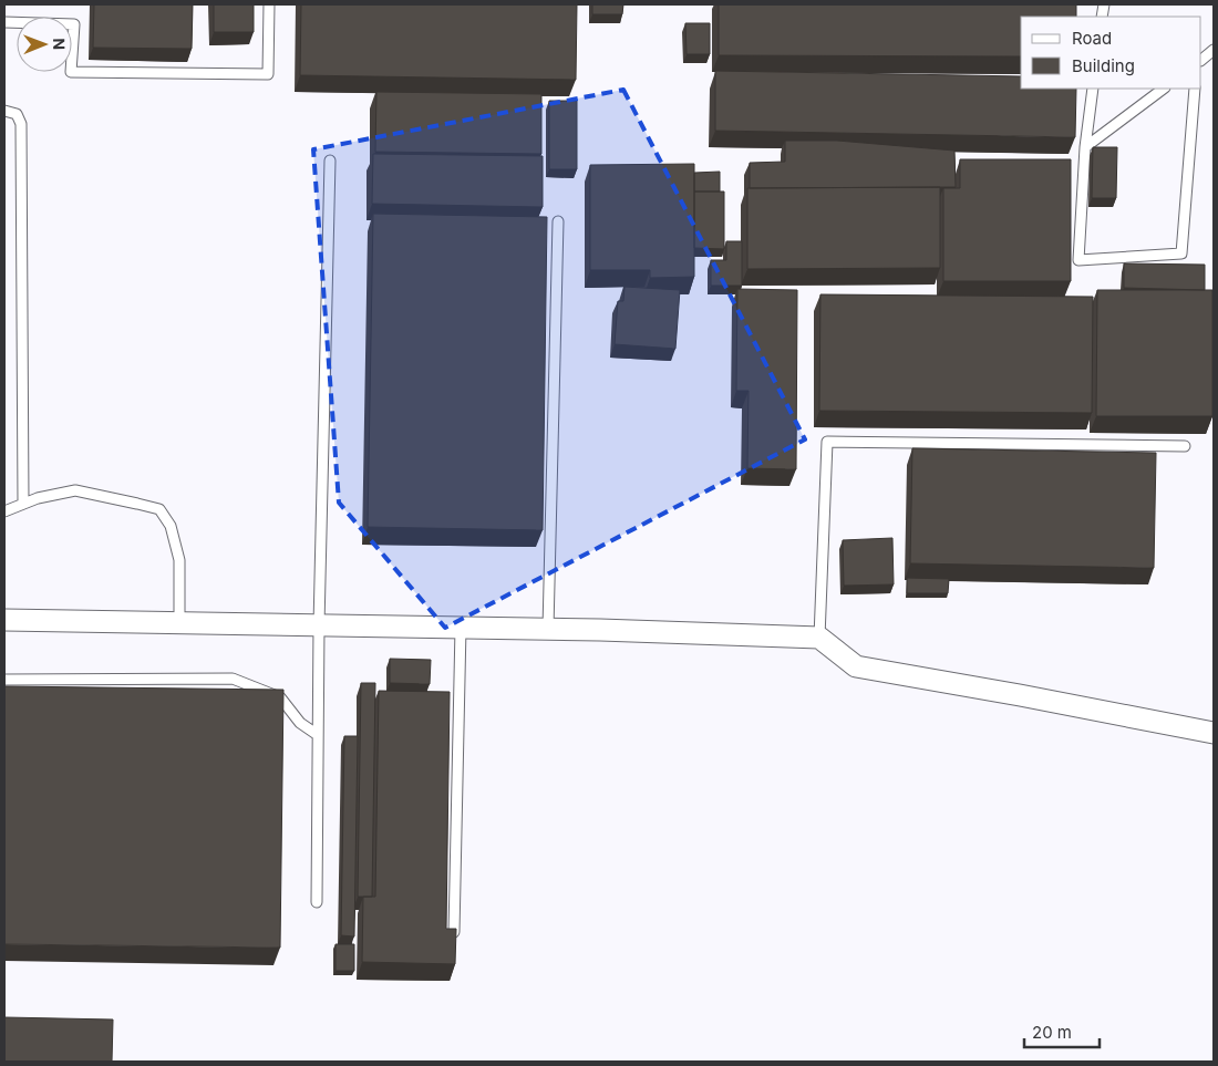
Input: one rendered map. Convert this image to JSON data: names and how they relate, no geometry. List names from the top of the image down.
{
  "legend": ["Road", "Building"],
  "scale_bar": "20 m",
  "north": "right"
}
